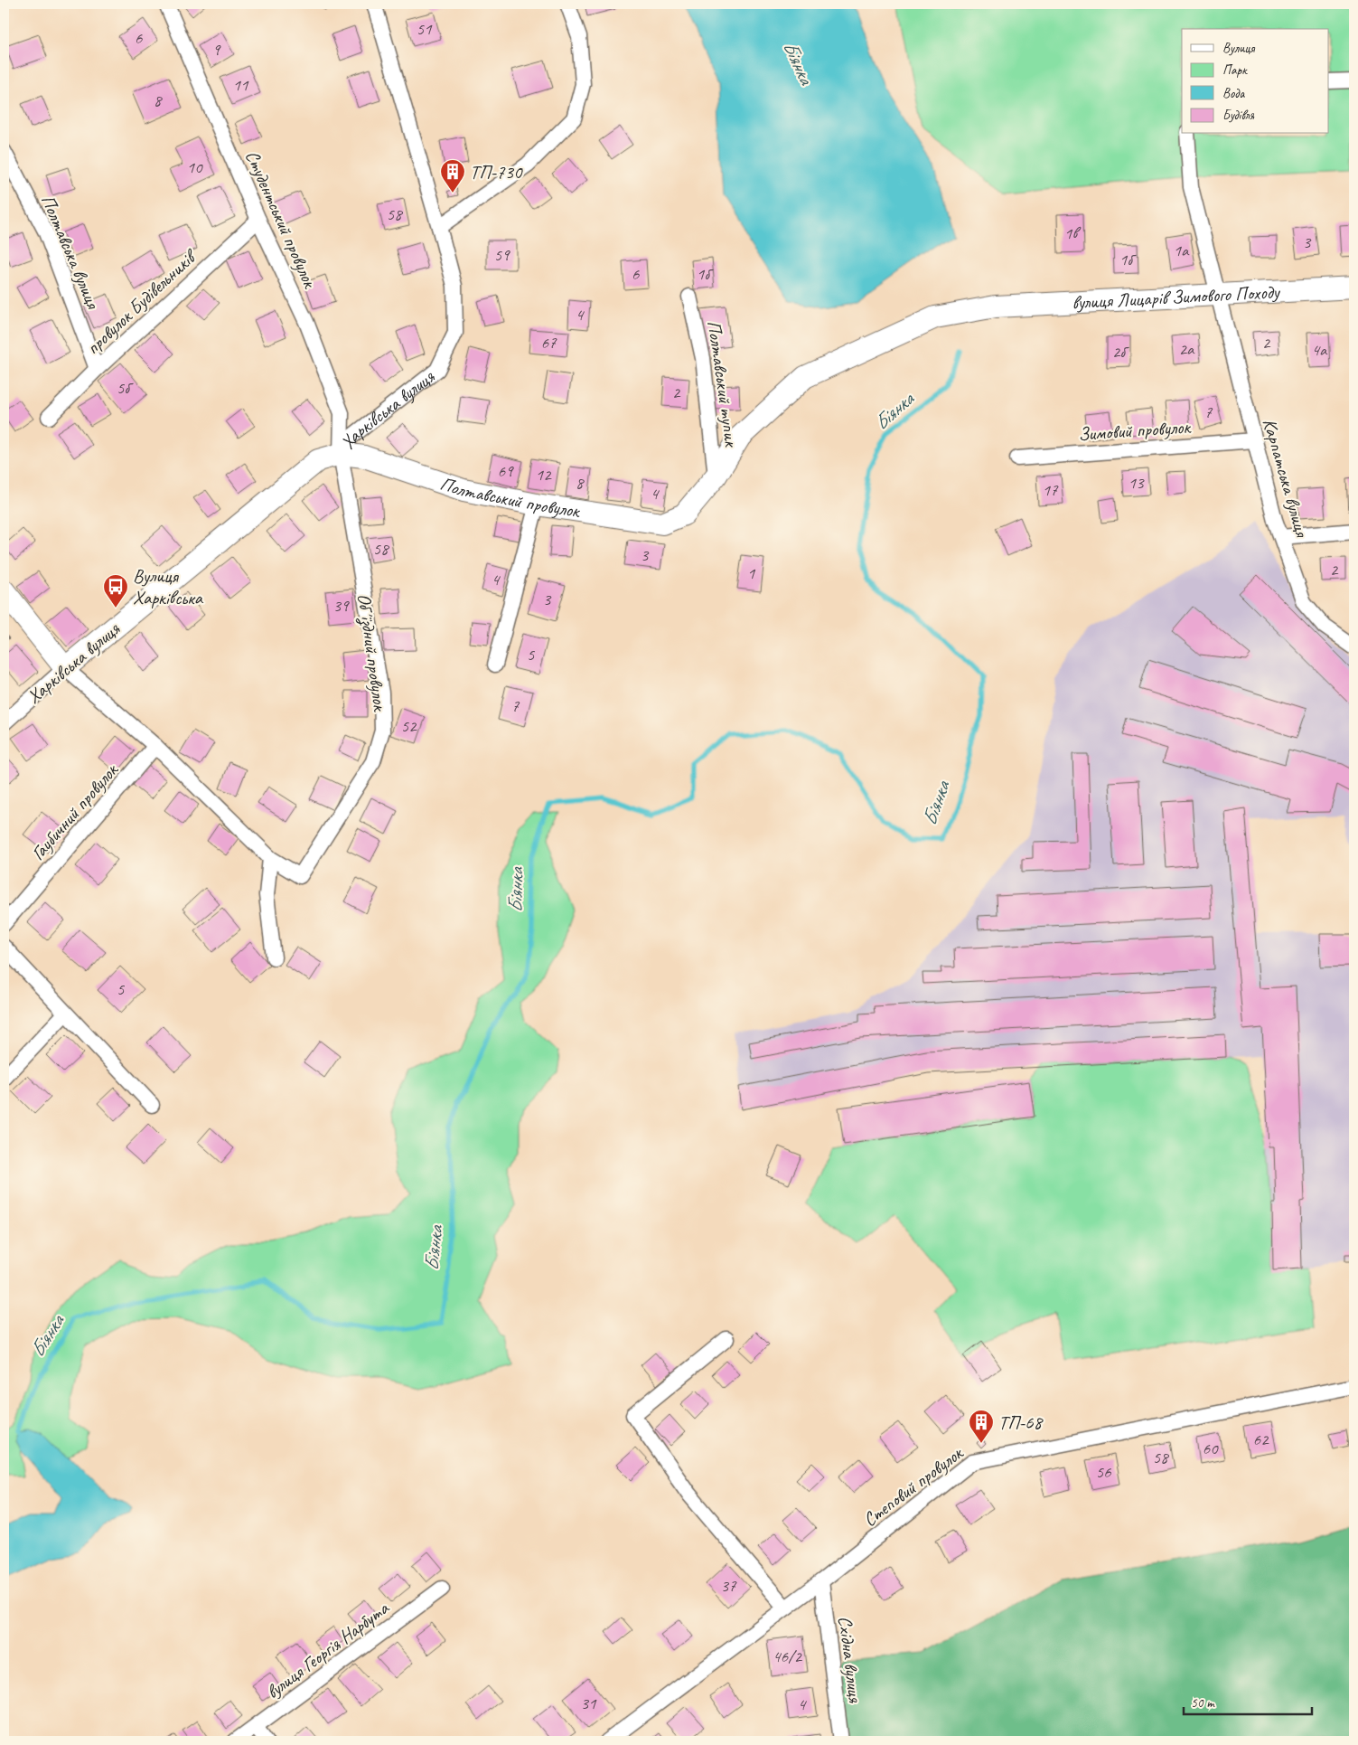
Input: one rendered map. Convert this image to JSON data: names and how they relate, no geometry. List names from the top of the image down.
{
  "streets": {
    "street": [
      "Студентський провулок",
      "Полтавська вулиця",
      "вулиця Лицарів Зимового Походу",
      "провулок Будівельників",
      "Полтавський тупик",
      "Харківська вулиця",
      "Зимовий провулок",
      "Карпатська вулиця",
      "Полтавський провулок",
      "Обʼїздний провулок",
      "Гаубичний провулок",
      "Степовий провулок",
      "вулиця Георгія Нарбута",
      "Східна вулиця"
    ]
  },
  "crossings": [
    ["Студентський провулок", "провулок Будівельників"],
    ["Студентський провулок", "Харківська вулиця"],
    ["Студентський провулок", "Полтавський провулок"],
    ["Студентський провулок", "Обʼїздний провулок"],
    ["Полтавська вулиця", "провулок Будівельників"],
    ["вулиця Лицарів Зимового Походу", "Полтавський тупик"],
    ["вулиця Лицарів Зимового Походу", "Карпатська вулиця"],
    ["вулиця Лицарів Зимового Походу", "Полтавський провулок"],
    ["Харківська вулиця", "Полтавський провулок"],
    ["Харківська вулиця", "Обʼїздний провулок"],
    ["Зимовий провулок", "Карпатська вулиця"],
    ["Полтавський провулок", "Обʼїздний провулок"],
    ["Обʼїздний провулок", "Гаубичний провулок"],
    ["Степовий провулок", "Східна вулиця"]
  ],
  "water": ["Біянка"],
  "places": {
    "building": ["ТП-730", "ТП-68"],
    "bus stop": ["Вулиця Харківська"]
  },
  "house_numbers": [
    "51",
    "6",
    "9",
    "11",
    "8",
    "10",
    "58",
    "1в",
    "3",
    "1а",
    "59",
    "1б",
    "6",
    "1б",
    "4",
    "67",
    "2",
    "2а",
    "4а",
    "2б",
    "5б",
    "2",
    "7",
    "69",
    "12",
    "8",
    "13",
    "17",
    "4",
    "58",
    "3",
    "2",
    "1",
    "4",
    "3",
    "39",
    "5",
    "7",
    "52",
    "5",
    "62",
    "60",
    "58",
    "56",
    "37",
    "46/2",
    "31",
    "4"
  ],
  "legend": [
    "Вулиця",
    "Парк",
    "Вода",
    "Будівля"
  ],
  "scale_bar": "50 m"
}
